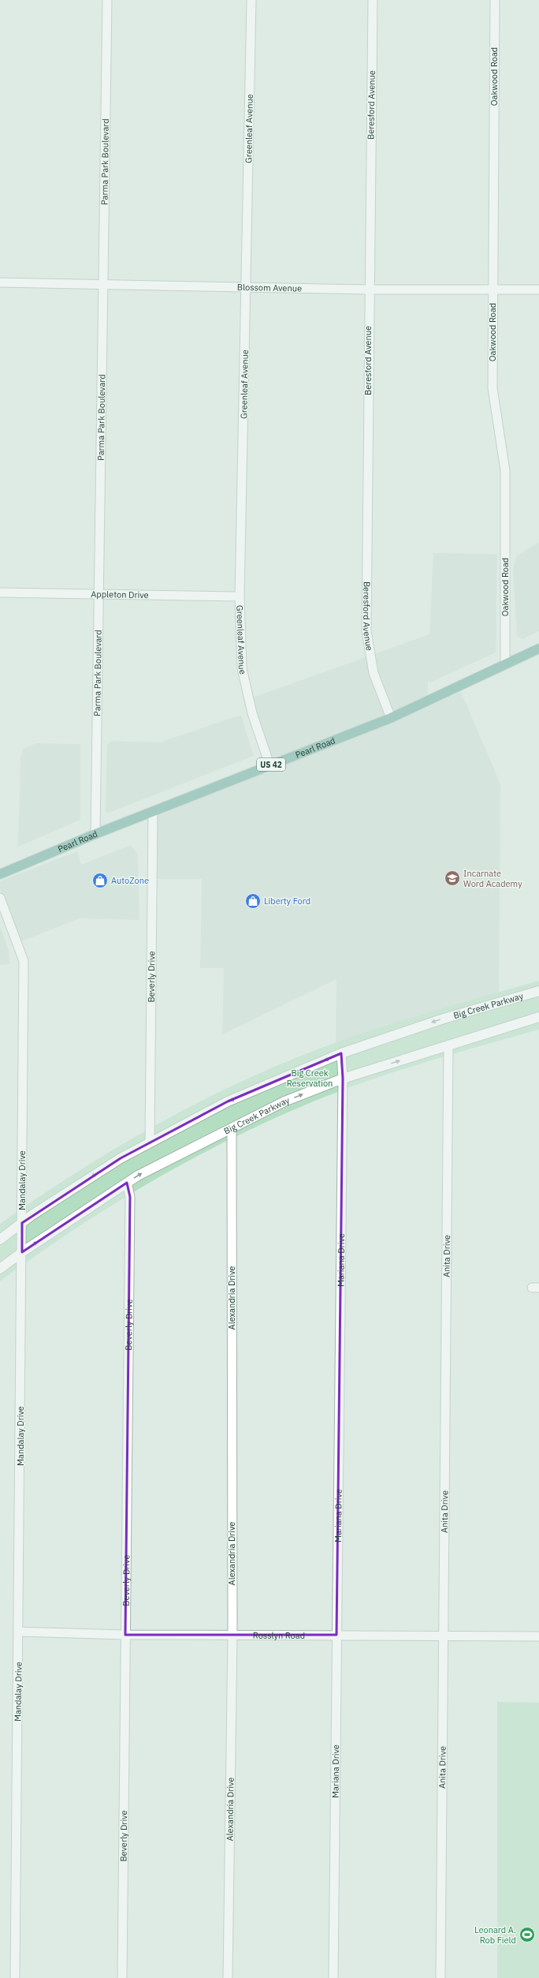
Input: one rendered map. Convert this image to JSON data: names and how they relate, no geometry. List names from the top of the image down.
{
  "streets": {
    "main road": ["Pearl Road", "US 42"],
    "street": [
      "Oakwood Road",
      "Beresford Avenue",
      "Greenleaf Avenue",
      "Parma Park Boulevard",
      "Blossom Avenue",
      "Appleton Drive",
      "Beverly Drive",
      "Big Creek Parkway",
      "Mandalay Drive",
      "Anita Drive",
      "Mariana Drive",
      "Alexandria Drive",
      "Rosslyn Road"
    ]
  },
  "crossings": [
    ["Oakwood Road", "Blossom Avenue"],
    ["Oakwood Road", "Pearl Road"],
    ["Beresford Avenue", "Blossom Avenue"],
    ["Beresford Avenue", "Pearl Road"],
    ["Greenleaf Avenue", "Blossom Avenue"],
    ["Greenleaf Avenue", "Appleton Drive"],
    ["Greenleaf Avenue", "Pearl Road"],
    ["Parma Park Boulevard", "Blossom Avenue"],
    ["Parma Park Boulevard", "Appleton Drive"],
    ["Parma Park Boulevard", "Pearl Road"],
    ["Pearl Road", "Beverly Drive"],
    ["Beverly Drive", "Big Creek Parkway"],
    ["Beverly Drive", "Rosslyn Road"],
    ["Big Creek Parkway", "Mandalay Drive"],
    ["Big Creek Parkway", "Anita Drive"],
    ["Big Creek Parkway", "Mariana Drive"],
    ["Big Creek Parkway", "Alexandria Drive"],
    ["Mandalay Drive", "Rosslyn Road"],
    ["Anita Drive", "Rosslyn Road"],
    ["Mariana Drive", "Rosslyn Road"],
    ["Alexandria Drive", "Rosslyn Road"]
  ],
  "parks": ["Big Creek Reservation"],
  "places": {
    "school or university": ["Incarnate Word Academy"],
    "shop": ["AutoZone", "Liberty Ford"],
    "sports": ["Leonard A. Rob Field"]
  }
}
